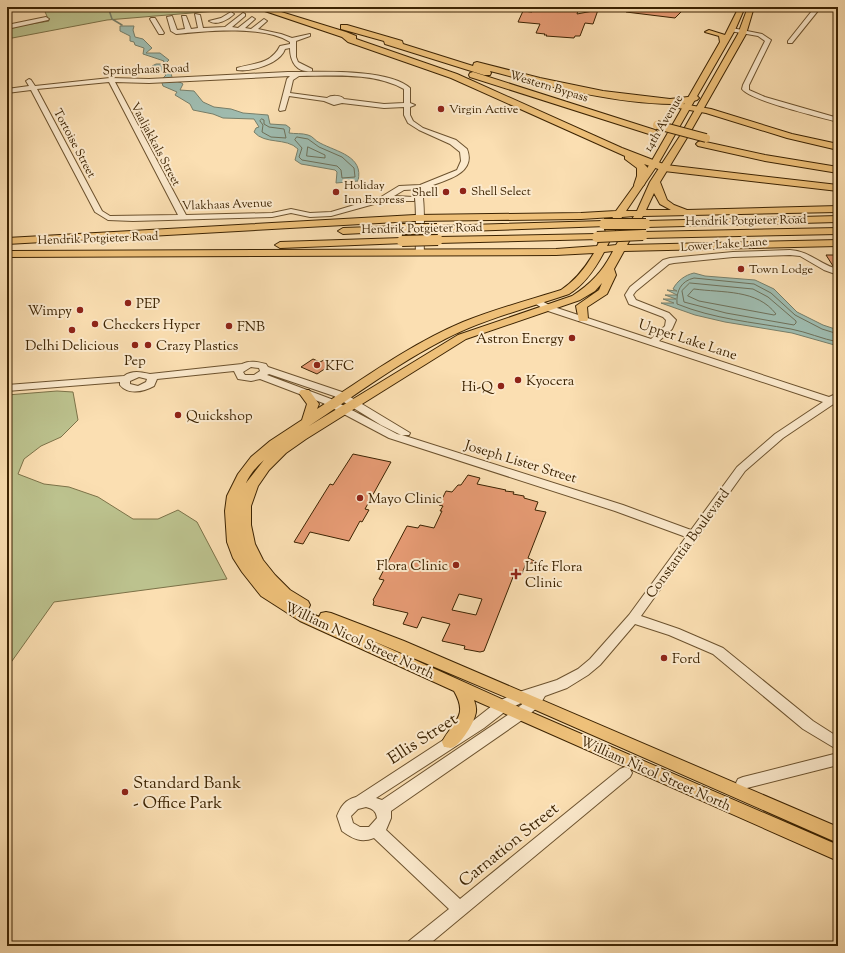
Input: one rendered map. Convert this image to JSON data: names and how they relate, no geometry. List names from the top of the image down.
{
  "streets": {
    "highway": ["Western Bypass"],
    "main road": ["14th Avenue", "Hendrik Potgieter Road", "William Nicol Street North"],
    "street": [
      "Springhaas Road",
      "Tortoise Street",
      "Vaaljakkals Street",
      "Vlakhaas Avenue",
      "Lower Lake Lane",
      "Upper Lake Lane",
      "Joseph Lister Street",
      "Constantia Boulevard",
      "Ellis Street",
      "Carnation Street"
    ]
  },
  "crossings": [
    ["Springhaas Road", "Tortoise Street"],
    ["Springhaas Road", "Vaaljakkals Street"],
    ["Springhaas Road", "Vlakhaas Avenue"],
    ["14th Avenue", "William Nicol Street North"],
    ["Tortoise Street", "Vlakhaas Avenue"],
    ["Vaaljakkals Street", "Vlakhaas Avenue"],
    ["Lower Lake Lane", "Upper Lake Lane"],
    ["Upper Lake Lane", "Constantia Boulevard"],
    ["Upper Lake Lane", "William Nicol Street North"],
    ["Joseph Lister Street", "Constantia Boulevard"],
    ["Joseph Lister Street", "William Nicol Street North"],
    ["Constantia Boulevard", "William Nicol Street North"],
    ["Constantia Boulevard", "Ellis Street"],
    ["William Nicol Street North", "Ellis Street"]
  ],
  "places": {
    "other": [
      "Virgin Active",
      "Shell Select",
      "Holiday Inn Express",
      "Shell",
      "Town Lodge",
      "PEP",
      "Wimpy",
      "Checkers Hyper",
      "FNB",
      "Delhi Delicious",
      "Astron Energy",
      "Pep",
      "Crazy Plastics",
      "KFC",
      "Kyocera",
      "Hi-Q",
      "Quickshop",
      "Mayo Clinic",
      "Flora Clinic",
      "Ford",
      "Standard Bank - Office Park"
    ],
    "health": ["Life Flora Clinic"]
  }
}
